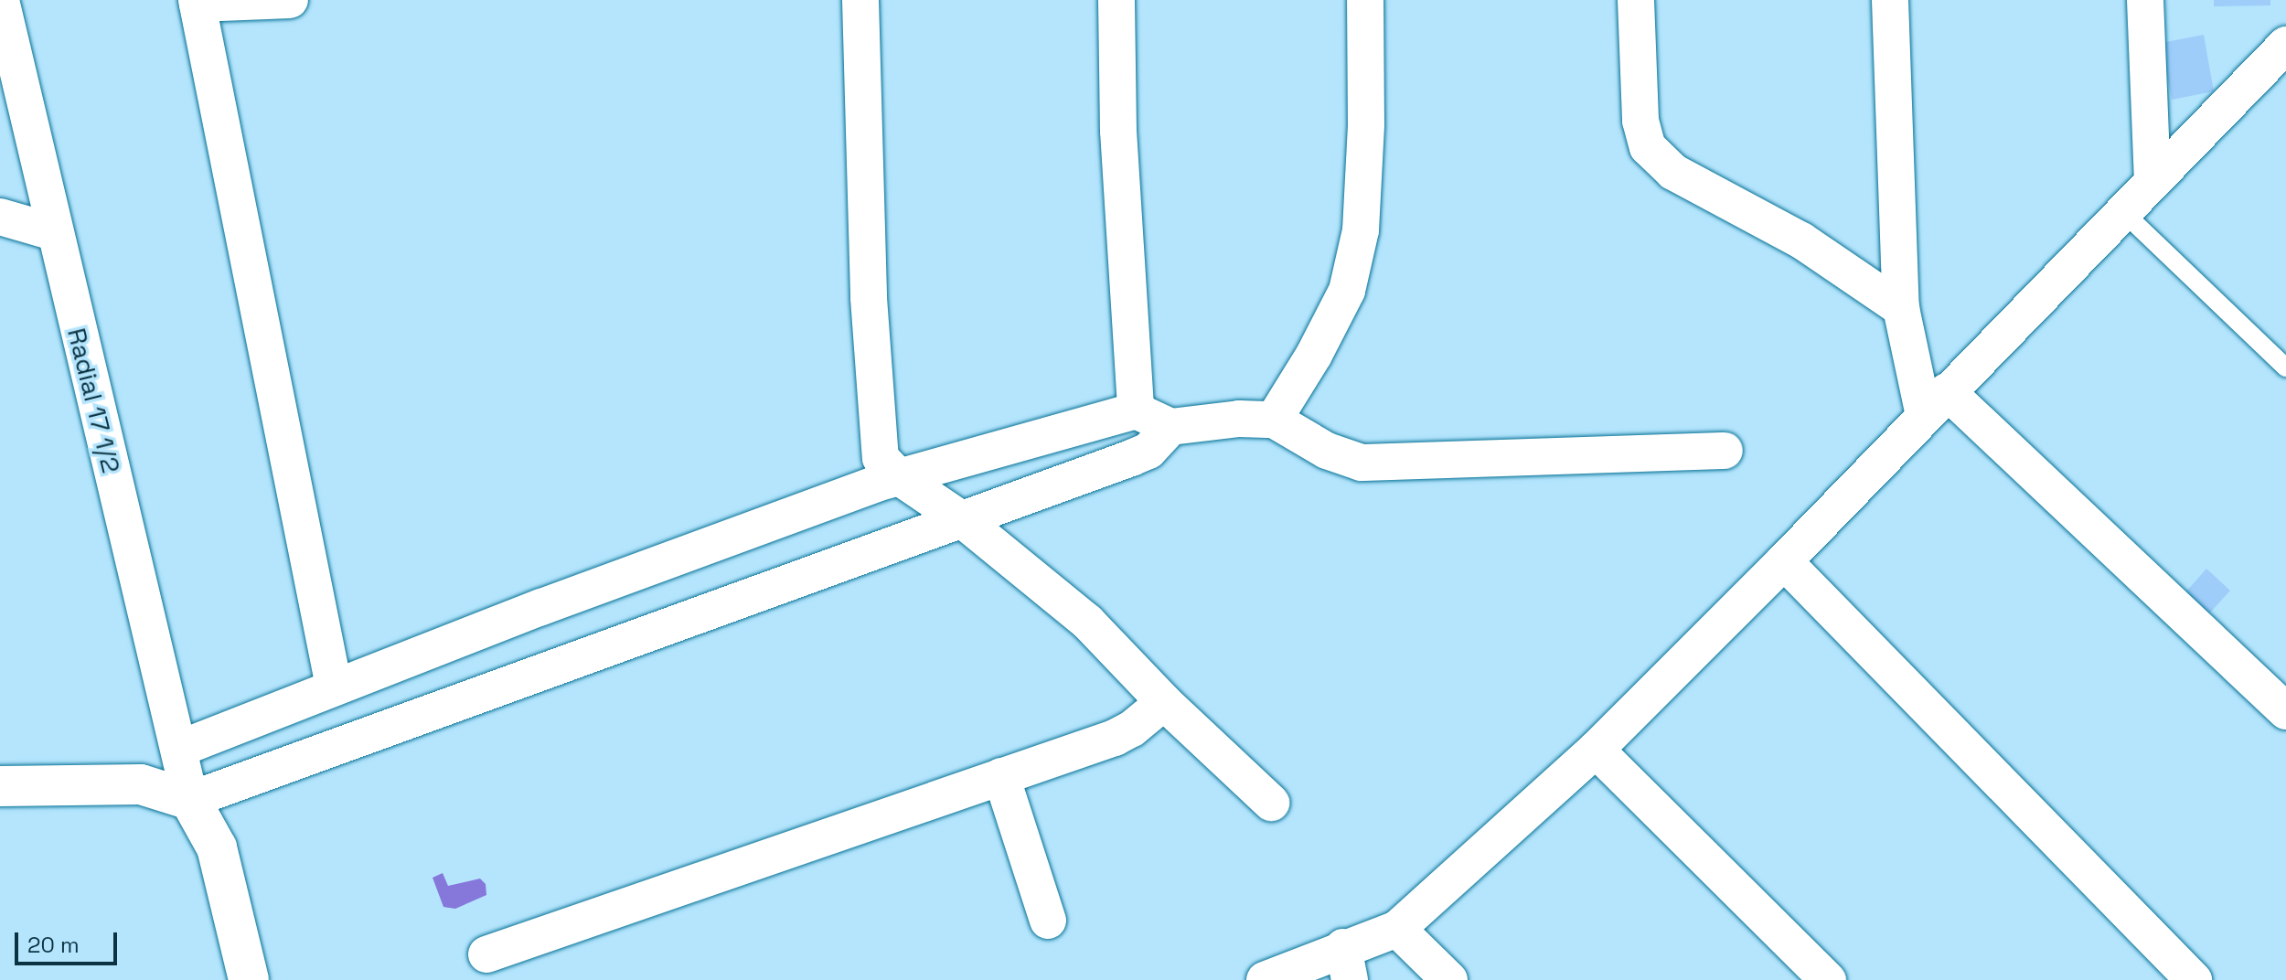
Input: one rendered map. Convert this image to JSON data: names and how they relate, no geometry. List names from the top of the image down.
{
  "streets": {
    "street": ["Radial 17 1/2"]
  },
  "scale_bar": "20 m"
}
